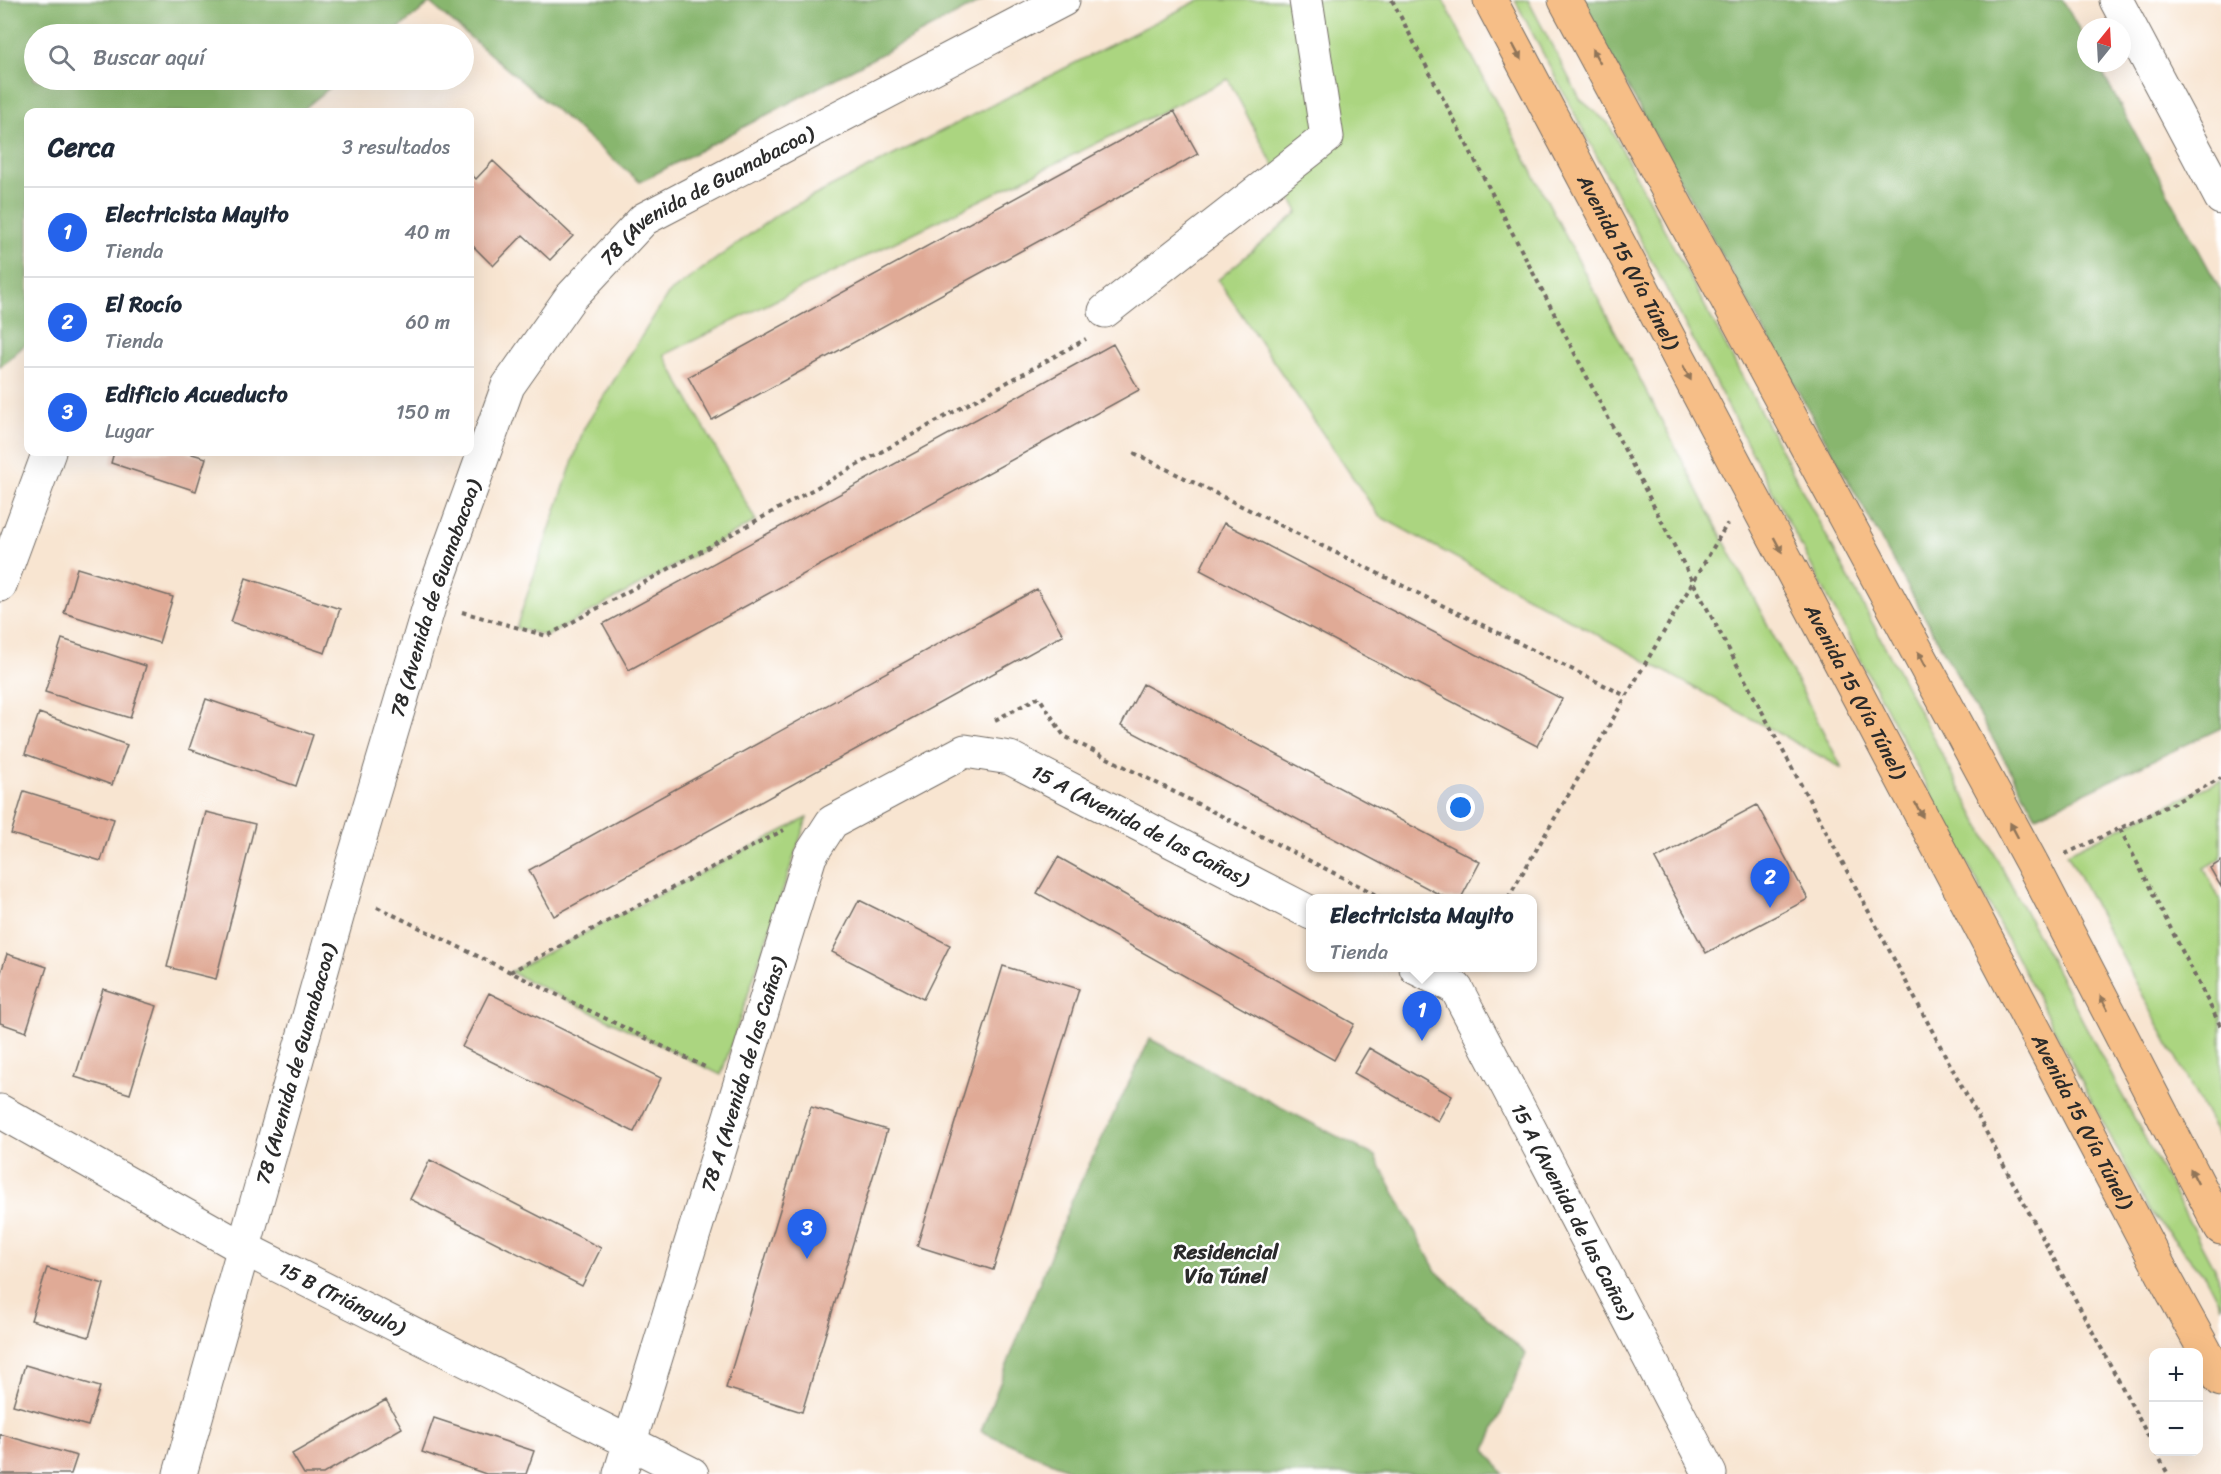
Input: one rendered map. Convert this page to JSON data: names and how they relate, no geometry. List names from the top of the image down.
{
  "streets": {
    "main road": ["Avenida 15 (Vía Túnel)"],
    "street": [
      "78 (Avenida de Guanabacoa)",
      "15 A (Avenida de las Cañas)",
      "78 A (Avenida de las Cañas)",
      "15 B (Triángulo)"
    ]
  },
  "crossings": [
    ["78 (Avenida de Guanabacoa)", "15 B (Triángulo)"],
    ["15 A (Avenida de las Cañas)", "78 A (Avenida de las Cañas)"],
    ["78 A (Avenida de las Cañas)", "15 B (Triángulo)"]
  ],
  "districts": ["Residencial Vía Túnel"],
  "north": "top",
  "page": {
    "search": "Buscar aquí",
    "heading": ["Cerca", "3 resultados"],
    "list": [
      {
        "mark": "1",
        "name": "Electricista Mayito",
        "note": "Tienda",
        "value": "40 m"
      },
      {
        "mark": "2",
        "name": "El Rocío",
        "note": "Tienda",
        "value": "60 m"
      },
      {
        "mark": "3",
        "name": "Edificio Acueducto",
        "note": "Lugar",
        "value": "150 m"
      }
    ],
    "pins": ["2", "1", "3"],
    "popup": ["Electricista Mayito", "Tienda"],
    "map_buttons": ["+", "−"]
  }
}
